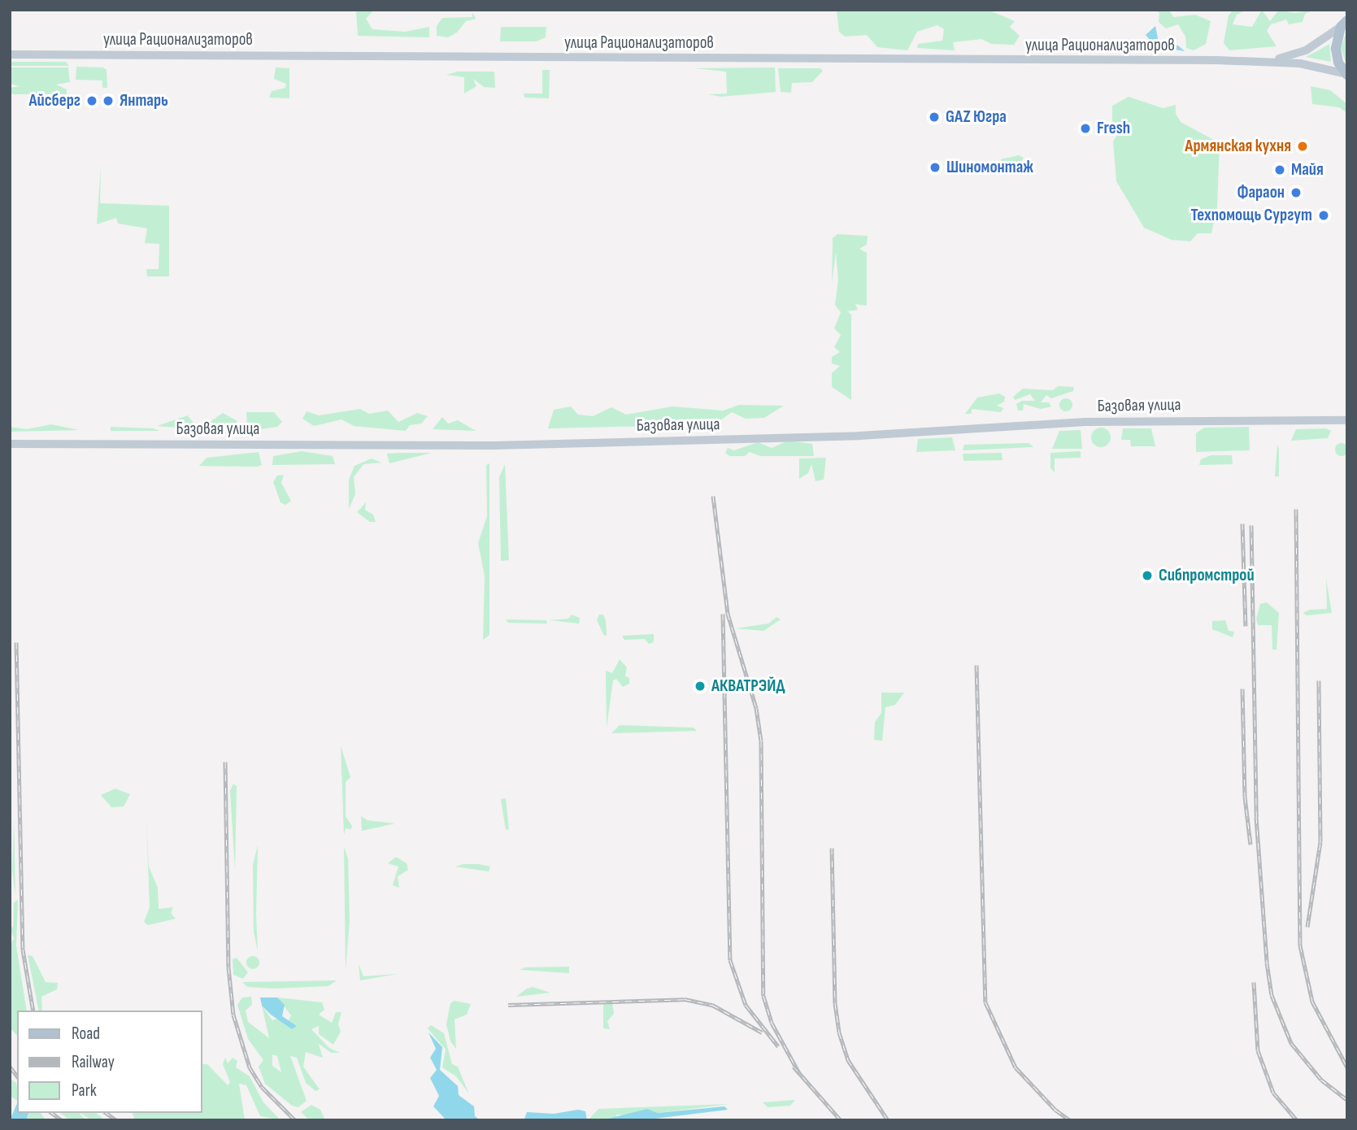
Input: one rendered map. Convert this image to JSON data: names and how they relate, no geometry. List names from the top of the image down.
{
  "streets": {
    "main road": ["улица Рационализаторов", "Базовая улица"]
  },
  "places": [
    "Айсберг",
    "Янтарь",
    "GAZ Югра",
    "Fresh",
    "Армянская кухня",
    "Шиномонтаж",
    "Майя",
    "Фараон",
    "Техпомощь Сургут",
    "Сибпромстрой",
    "АКВАТРЭЙД"
  ],
  "legend": ["Road", "Railway", "Park"]
}
